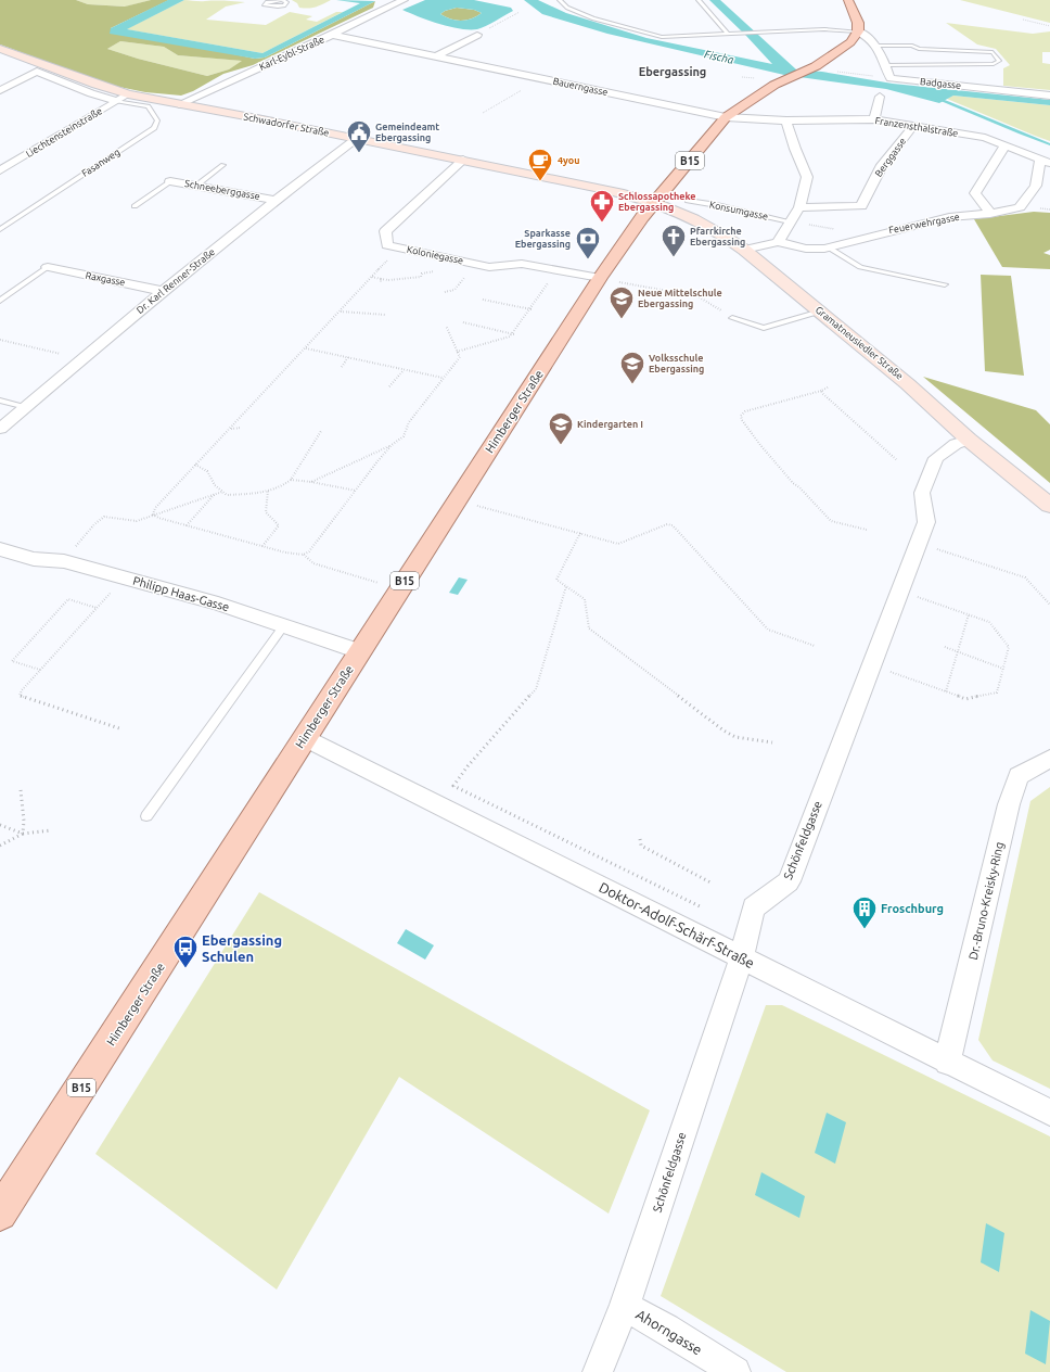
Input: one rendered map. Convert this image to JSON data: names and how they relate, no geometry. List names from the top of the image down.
{
  "streets": {
    "main road": [
      "Schwadorfer Straße",
      "B15",
      "Gramatneusiedler Straße",
      "Himberger Straße"
    ],
    "street": [
      "Karl-Eybl-Straße",
      "Badgasse",
      "Bauerngasse",
      "Franzensthalstraße",
      "Liechtensteinstraße",
      "Berggasse",
      "Schneeberggasse",
      "Feuerwehrgasse",
      "Koloniegasse",
      "Raxgasse",
      "Dr. Karl Renner-Straße",
      "Philipp Haas-Gasse",
      "Schönfeldgasse",
      "Dr.-Bruno-Kreisky-Ring",
      "Doktor-Adolf-Schärf-Straße",
      "Ahorngasse"
    ],
    "lane": ["Fasanweg", "Konsumgasse"]
  },
  "crossings": [
    ["Karl-Eybl-Straße", "Bauerngasse"],
    ["Karl-Eybl-Straße", "Schwadorfer Straße"],
    ["Bauerngasse", "Franzensthalstraße"],
    ["Bauerngasse", "B15"],
    ["Schwadorfer Straße", "Liechtensteinstraße"],
    ["Schwadorfer Straße", "B15"],
    ["Schwadorfer Straße", "Koloniegasse"],
    ["Schwadorfer Straße", "Dr. Karl Renner-Straße"],
    ["Schwadorfer Straße", "Gramatneusiedler Straße"],
    ["Schwadorfer Straße", "Himberger Straße"],
    ["Franzensthalstraße", "Berggasse"],
    ["Franzensthalstraße", "B15"],
    ["Franzensthalstraße", "Feuerwehrgasse"],
    ["Liechtensteinstraße", "Fasanweg"],
    ["B15", "Gramatneusiedler Straße"],
    ["B15", "Himberger Straße"],
    ["Schneeberggasse", "Dr. Karl Renner-Straße"],
    ["Koloniegasse", "Himberger Straße"],
    ["Raxgasse", "Dr. Karl Renner-Straße"],
    ["Gramatneusiedler Straße", "Himberger Straße"],
    ["Gramatneusiedler Straße", "Schönfeldgasse"],
    ["Himberger Straße", "Philipp Haas-Gasse"],
    ["Himberger Straße", "Doktor-Adolf-Schärf-Straße"],
    ["Schönfeldgasse", "Doktor-Adolf-Schärf-Straße"],
    ["Schönfeldgasse", "Ahorngasse"],
    ["Dr.-Bruno-Kreisky-Ring", "Doktor-Adolf-Schärf-Straße"]
  ],
  "districts": ["Ebergassing"],
  "water": ["Fischa"],
  "places": {
    "public building": ["Gemeindeamt Ebergassing"],
    "cafe": ["4you"],
    "pharmacy": ["Schlossapotheke Ebergassing"],
    "church": ["Pfarrkirche Ebergassing"],
    "bank": ["Sparkasse Ebergassing"],
    "school or university": ["Neue Mittelschule Ebergassing", "Volksschule Ebergassing", "Kindergarten I"],
    "building": ["Froschburg"],
    "bus stop": ["Ebergassing Schulen"]
  }
}
